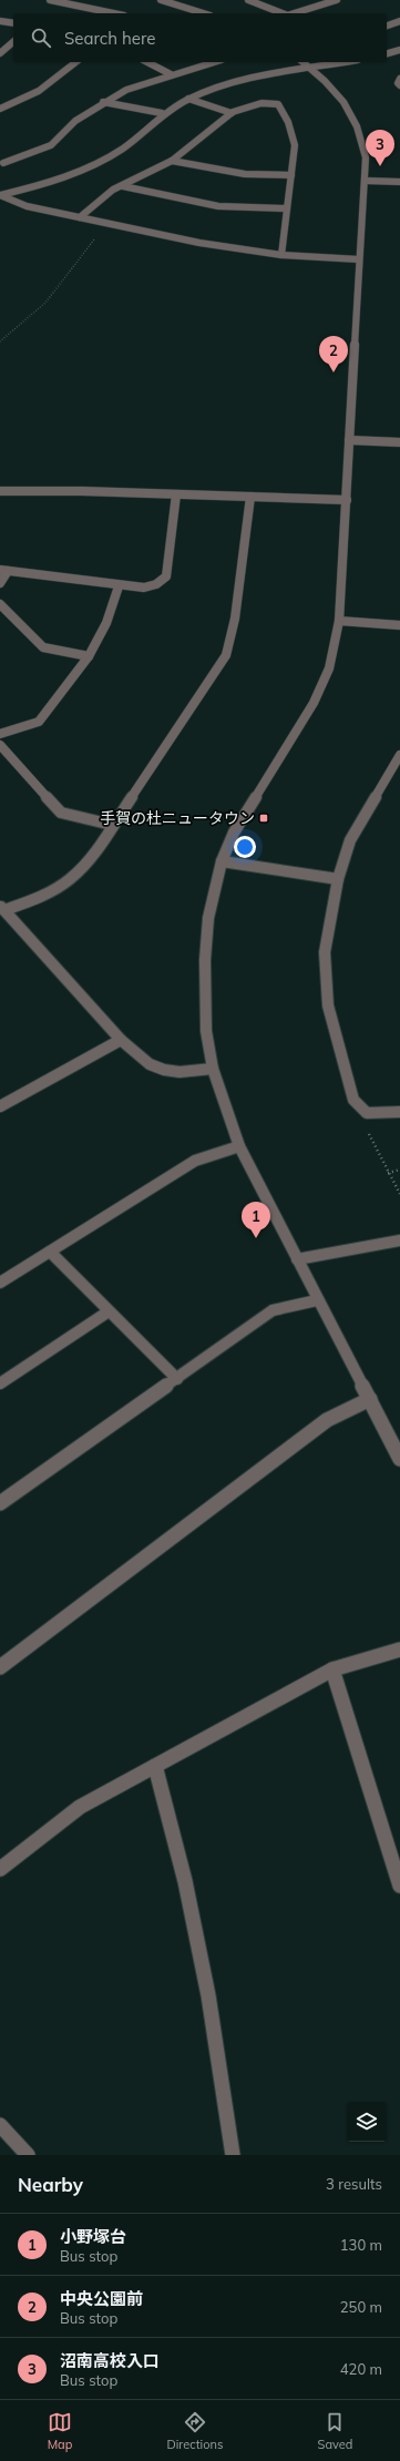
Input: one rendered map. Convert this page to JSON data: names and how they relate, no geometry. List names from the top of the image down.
{
  "places": {
    "transit": ["手賀の杜ニュータウン"]
  },
  "page": {
    "search": "Search here",
    "pins": ["3", "2", "1"],
    "heading": ["Nearby", "3 results"],
    "list": [
      {
        "mark": "1",
        "name": "小野塚台",
        "note": "Bus stop",
        "value": "130 m"
      },
      {
        "mark": "2",
        "name": "中央公園前",
        "note": "Bus stop",
        "value": "250 m"
      },
      {
        "mark": "3",
        "name": "沼南高校入口",
        "note": "Bus stop",
        "value": "420 m"
      }
    ],
    "nav": ["Map", "Directions", "Saved"]
  }
}
